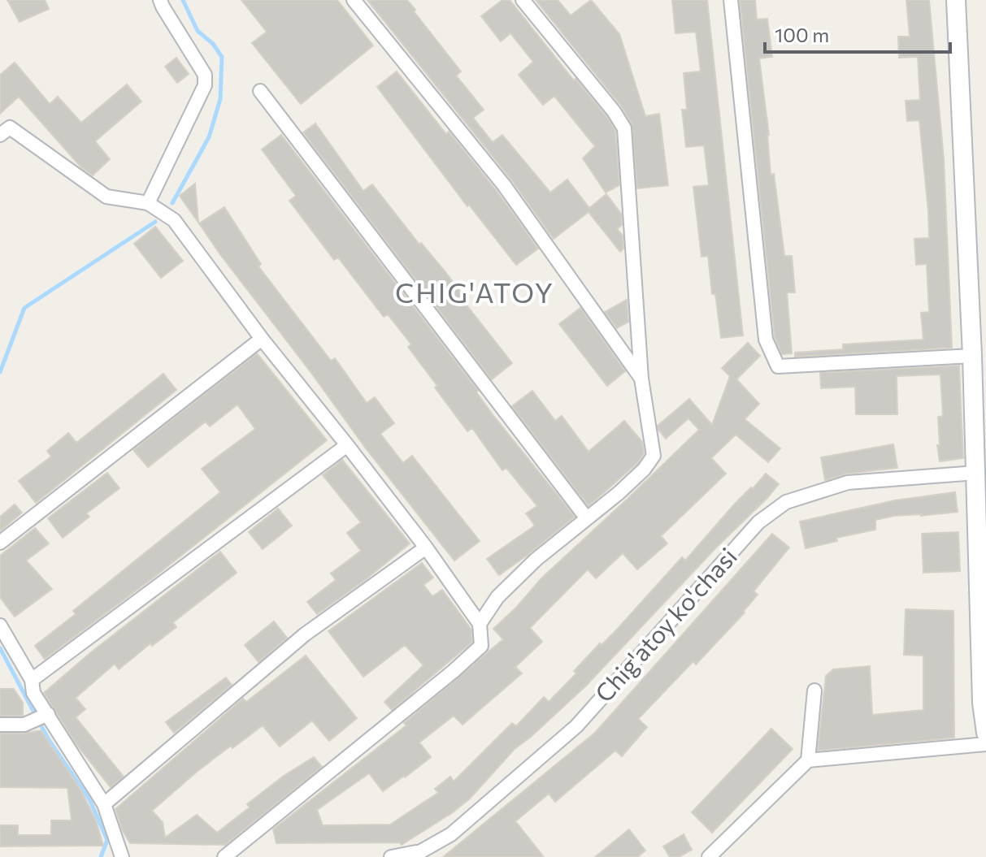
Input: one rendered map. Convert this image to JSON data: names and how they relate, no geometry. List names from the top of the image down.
{
  "streets": {
    "street": ["Chig'atoy ko'chasi"]
  },
  "districts": ["CHIG'ATOY"],
  "scale_bar": "100 m"
}
